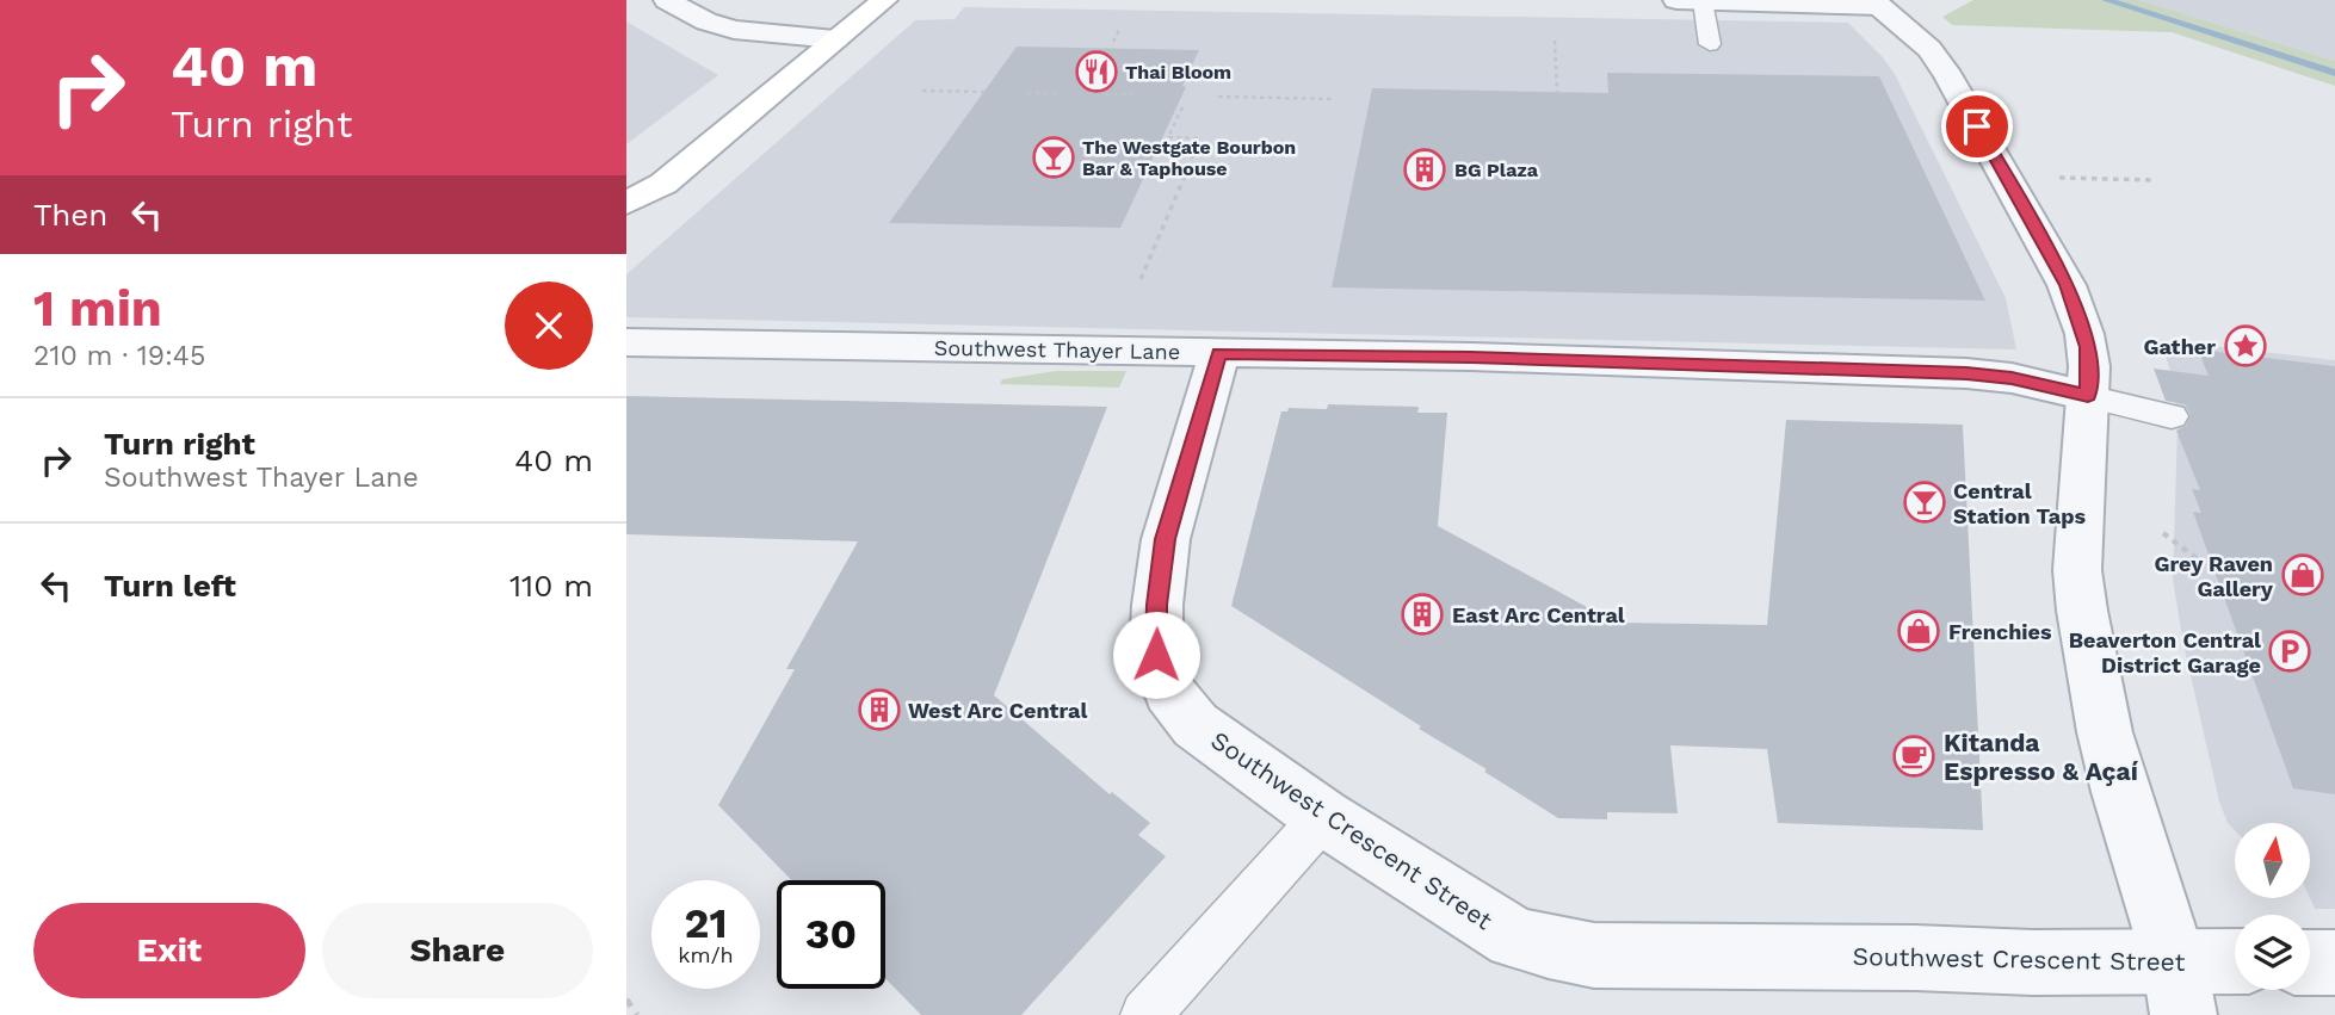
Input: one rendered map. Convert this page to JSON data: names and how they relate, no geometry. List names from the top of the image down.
{
  "streets": {
    "street": ["Southwest Thayer Lane", "Southwest Crescent Street"]
  },
  "crossings": [
    ["Southwest Thayer Lane", "Southwest Crescent Street"]
  ],
  "places": {
    "restaurant": ["Thai Bloom"],
    "bar": ["The Westgate Bourbon Bar & Taphouse", "Central Station Taps"],
    "building": ["BG Plaza", "East Arc Central", "West Arc Central"],
    "place": ["Gather"],
    "shop": ["Grey Raven Gallery", "Frenchies"],
    "parking": ["Beaverton Central District Garage"],
    "cafe": ["Kitanda Espresso & Açaí"]
  },
  "north": "top",
  "page": {
    "turn": ["40 m", "Turn right"],
    "then": "Then",
    "heading": ["1 min", "210 m · 19:45"],
    "list": [
      {
        "name": "Turn right",
        "note": "Southwest Thayer Lane",
        "value": "40 m"
      },
      {
        "name": "Turn left",
        "value": "110 m"
      }
    ],
    "speed": "21 km/h",
    "limit": "30",
    "buttons": ["Exit", "Share"]
  }
}
